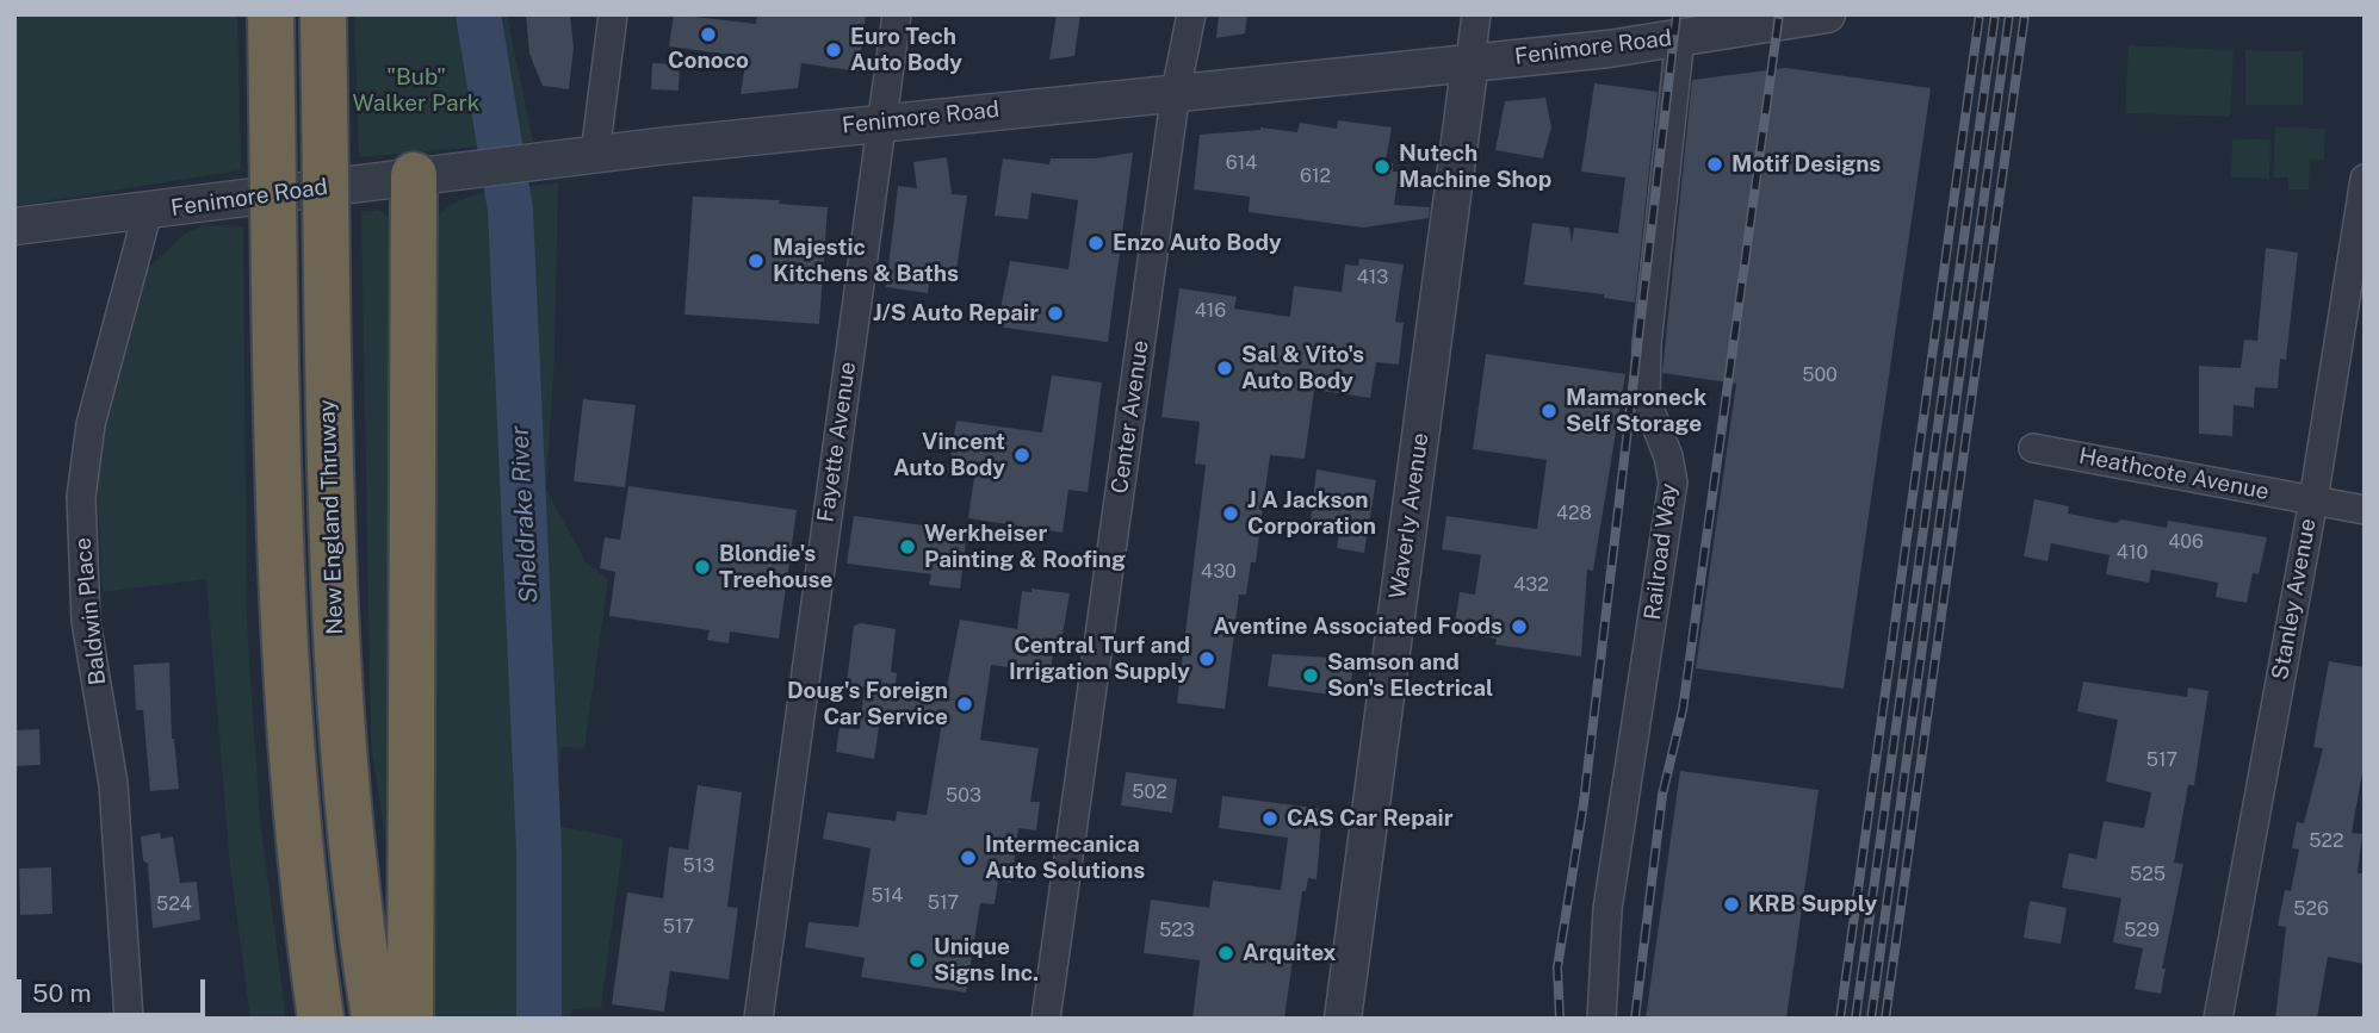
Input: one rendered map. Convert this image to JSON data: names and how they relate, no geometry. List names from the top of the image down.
{
  "streets": {
    "highway": ["New England Thruway"],
    "street": [
      "Fenimore Road",
      "Center Avenue",
      "Fayette Avenue",
      "Heathcote Avenue",
      "Waverly Avenue",
      "Railroad Way",
      "Stanley Avenue",
      "Baldwin Place"
    ]
  },
  "crossings": [
    ["Fenimore Road", "Center Avenue"],
    ["Fenimore Road", "Fayette Avenue"],
    ["Fenimore Road", "Waverly Avenue"],
    ["Fenimore Road", "Railroad Way"],
    ["Fenimore Road", "Baldwin Place"],
    ["Heathcote Avenue", "Stanley Avenue"]
  ],
  "water": ["Sheldrake River"],
  "parks": ["\"Bub\" Walker Park"],
  "places": [
    "Conoco",
    "Euro Tech Auto Body",
    "Motif Designs",
    "Nutech Machine Shop",
    "Enzo Auto Body",
    "Majestic Kitchens & Baths",
    "J/S Auto Repair",
    "Sal & Vito's Auto Body",
    "Mamaroneck Self Storage",
    "Vincent Auto Body",
    "J A Jackson Corporation",
    "Werkheiser Painting & Roofing",
    "Blondie's Treehouse",
    "Aventine Associated Foods",
    "Central Turf and Irrigation Supply",
    "Samson and Son's Electrical",
    "Doug's Foreign Car Service",
    "CAS Car Repair",
    "Intermecanica Auto Solutions",
    "KRB Supply",
    "Arquitex",
    "Unique Signs Inc."
  ],
  "house_numbers": [
    "614",
    "612",
    "413",
    "416",
    "500",
    "428",
    "406",
    "410",
    "430",
    "432",
    "517",
    "502",
    "503",
    "522",
    "513",
    "525",
    "514",
    "517",
    "524",
    "526",
    "517",
    "523",
    "529"
  ],
  "scale_bar": "50 m"
}
